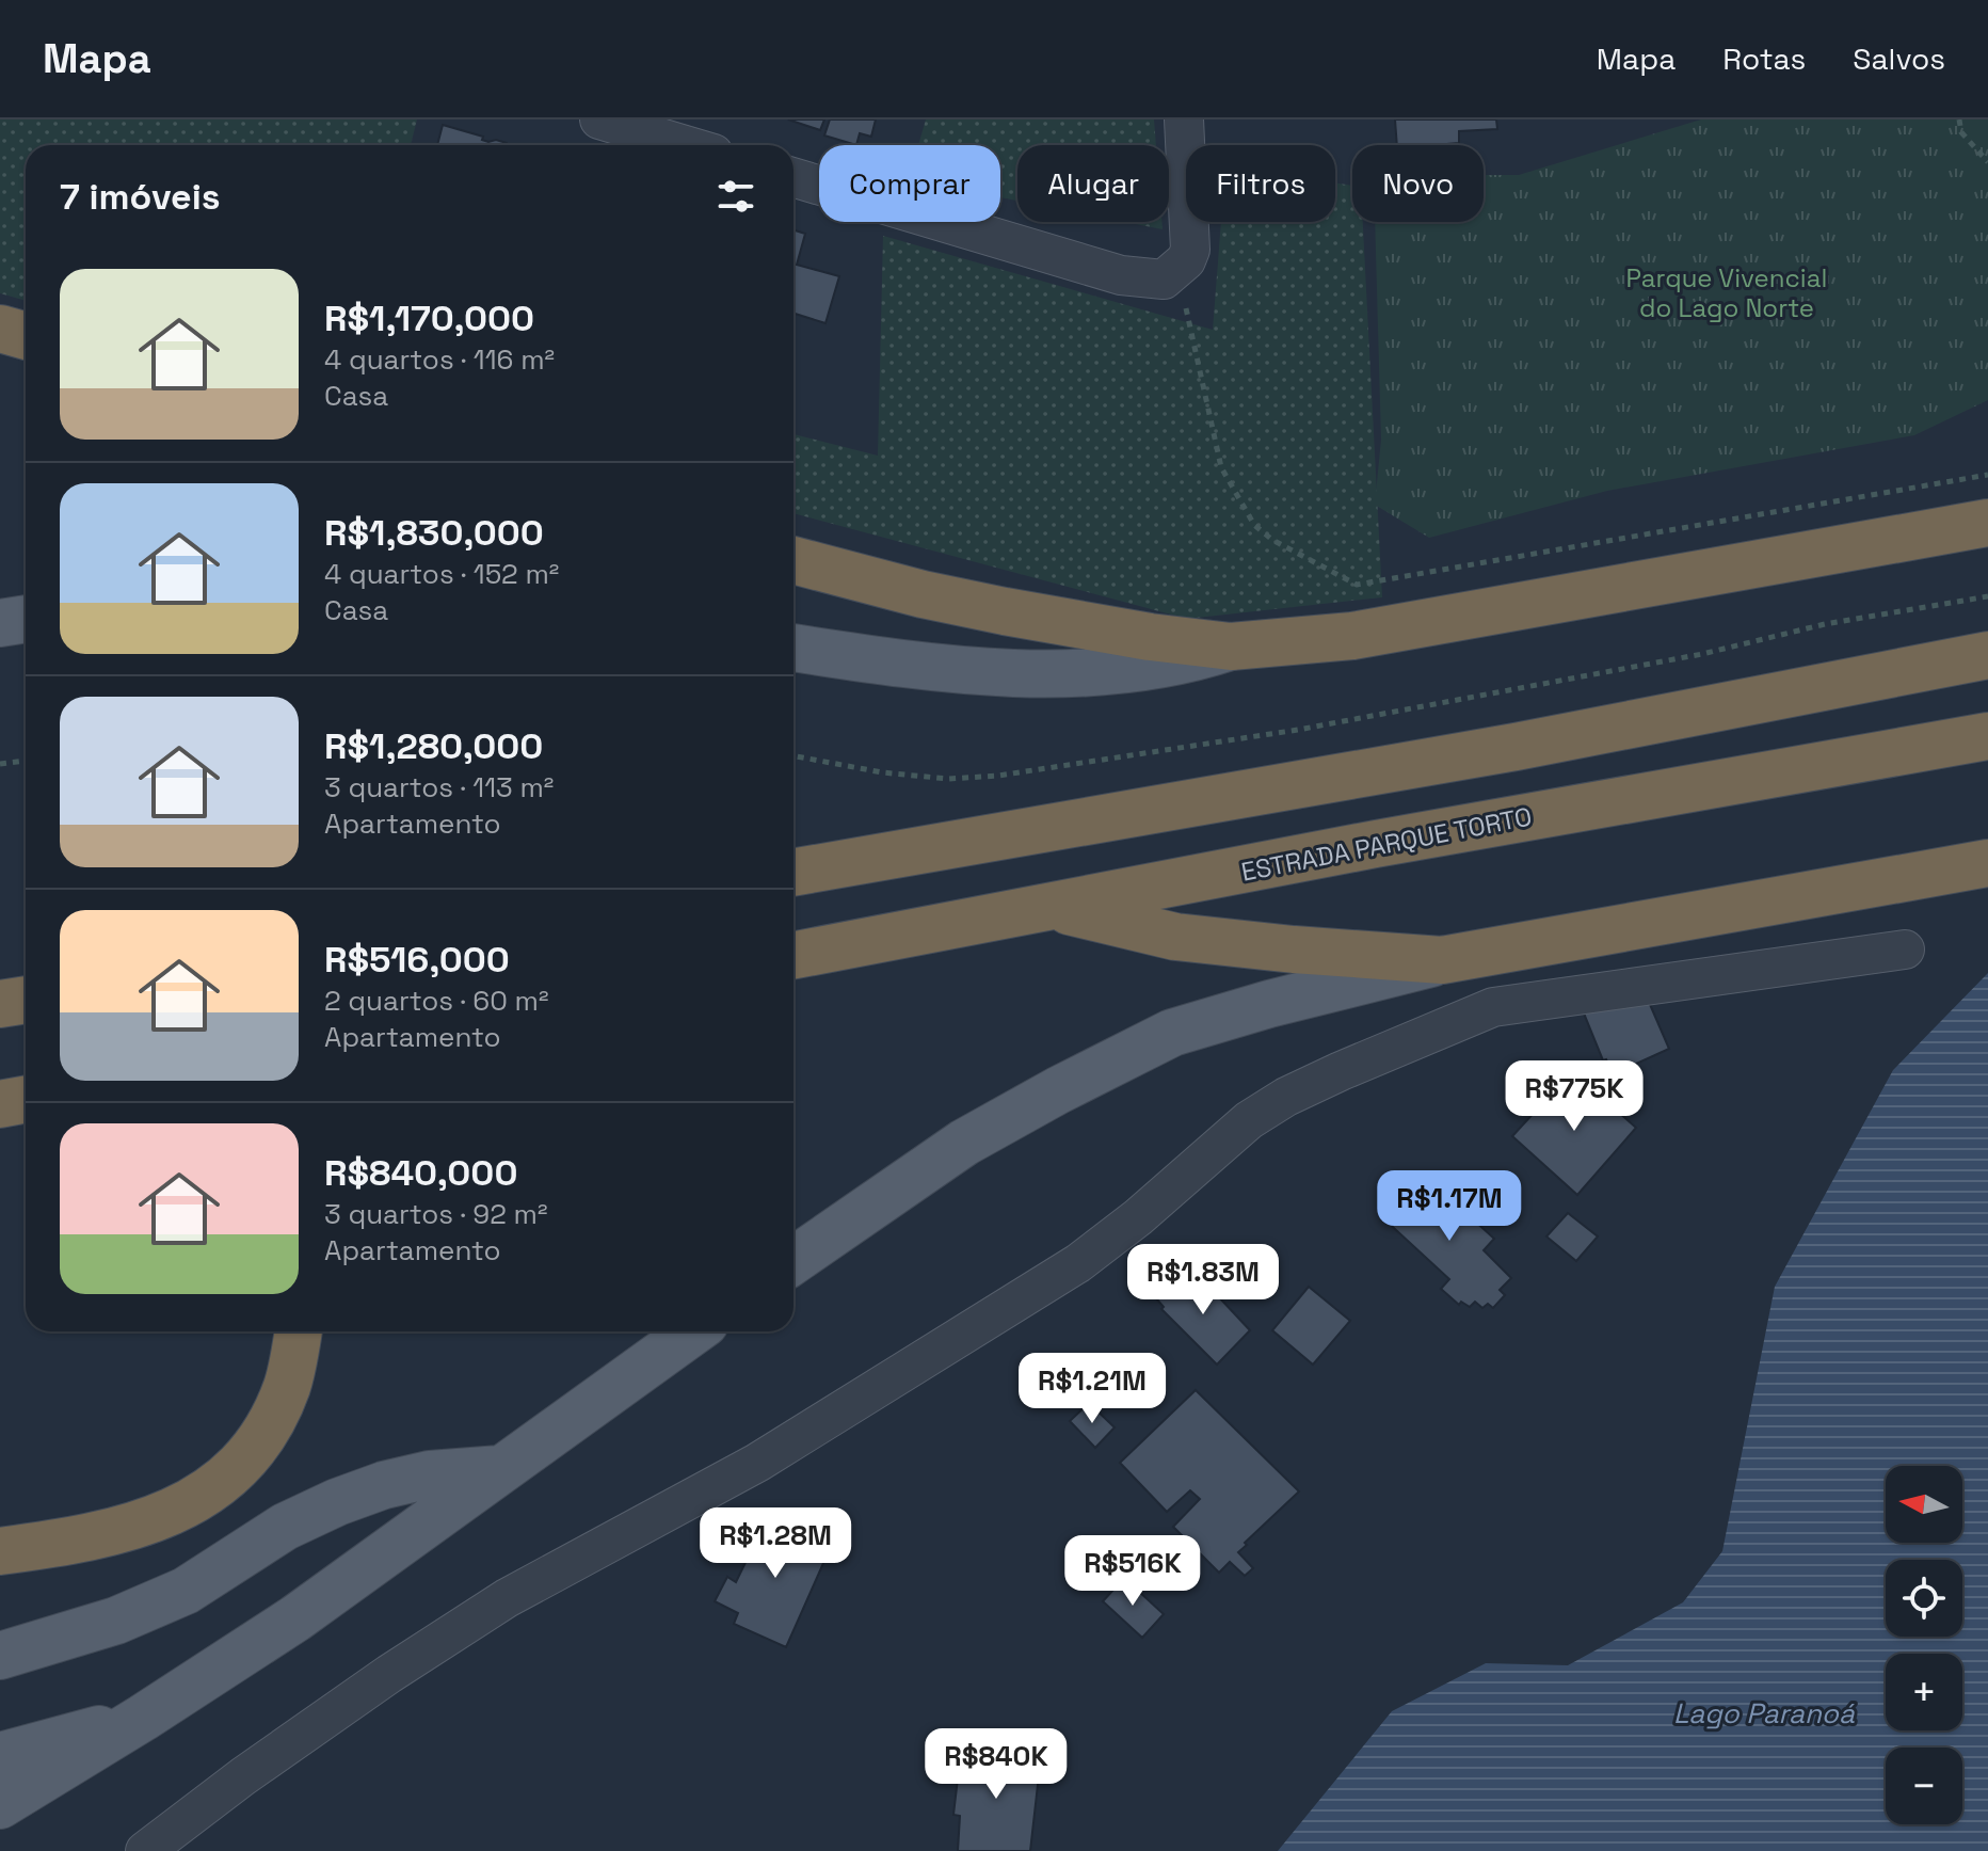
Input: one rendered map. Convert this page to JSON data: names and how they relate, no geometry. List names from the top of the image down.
{
  "streets": {
    "highway": ["ESTRADA PARQUE TORTO"]
  },
  "water": ["Lago Paranoá"],
  "parks": ["Parque Vivencial do Lago Norte"],
  "north": "left",
  "page": {
    "header": "Mapa",
    "nav": ["Mapa", "Rotas", "Salvos"],
    "chip": [
      "Comprar",
      "Alugar",
      "Filtros",
      "Novo"
    ],
    "heading": "7 imóveis",
    "list": [
      {
        "name": "R$1,170,000",
        "note": "4 quartos · 116 m² · Casa"
      },
      {
        "name": "R$1,830,000",
        "note": "4 quartos · 152 m² · Casa"
      },
      {
        "name": "R$1,280,000",
        "note": "3 quartos · 113 m² · Apartamento"
      },
      {
        "name": "R$516,000",
        "note": "2 quartos · 60 m² · Apartamento"
      },
      {
        "name": "R$840,000",
        "note": "3 quartos · 92 m² · Apartamento"
      }
    ],
    "price": [
      "R$775K",
      "R$1.17M",
      "R$1.83M",
      "R$1.21M",
      "R$1.28M",
      "R$516K",
      "R$840K"
    ],
    "map_buttons": ["+", "−"]
  }
}
